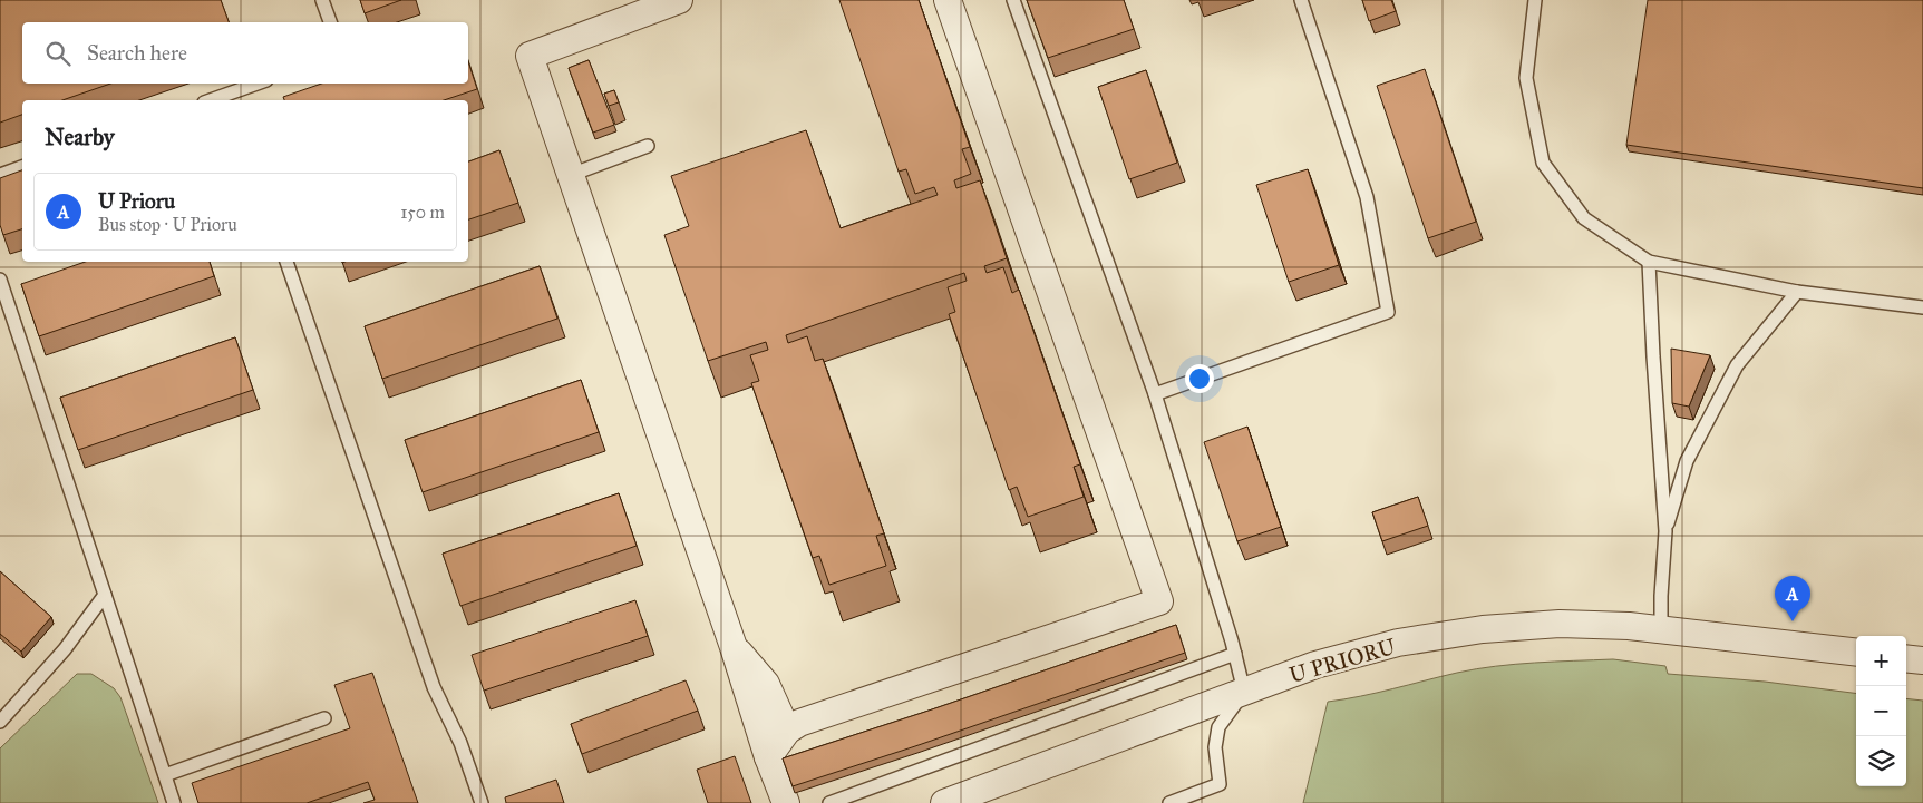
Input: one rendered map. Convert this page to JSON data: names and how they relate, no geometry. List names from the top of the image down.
{
  "streets": {
    "street": ["U PRIORU"]
  },
  "page": {
    "search": "Search here",
    "heading": "Nearby",
    "list": [
      {
        "mark": "A",
        "name": "U Prioru",
        "note": "Bus stop · U Prioru",
        "value": "150 m"
      }
    ],
    "pins": "A",
    "map_buttons": ["+", "−"]
  }
}
